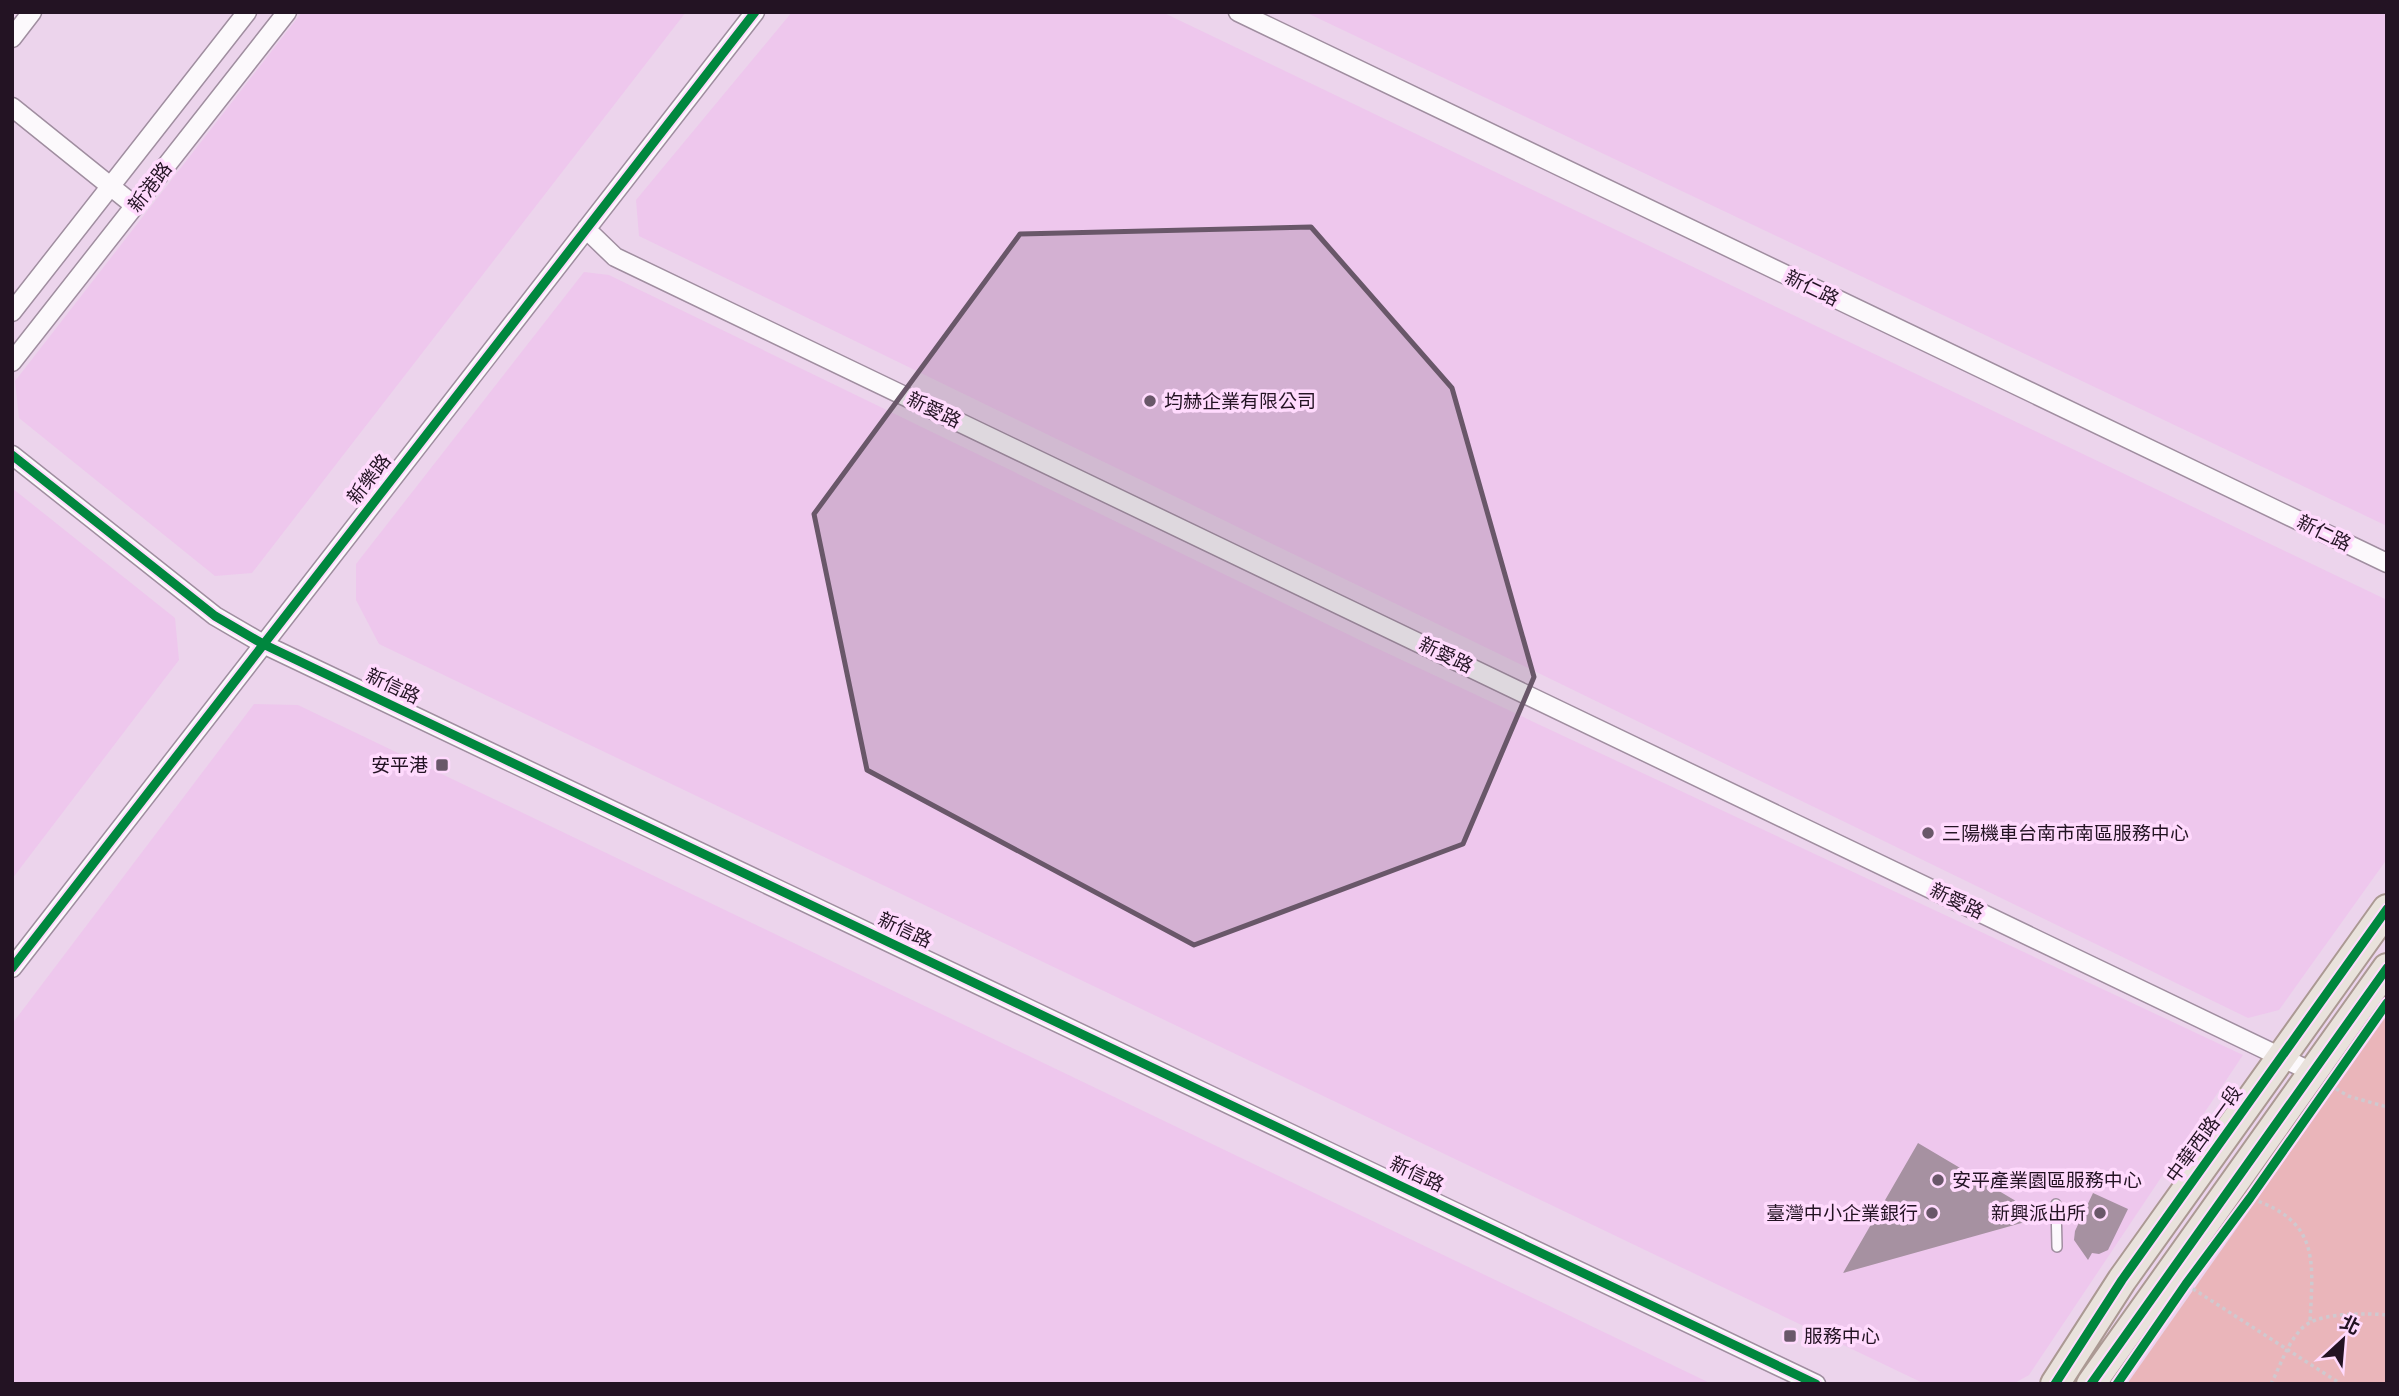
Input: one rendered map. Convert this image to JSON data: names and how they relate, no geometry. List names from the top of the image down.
{
  "streets": {
    "main road": ["中華西路一段"],
    "street": [
      "新港路",
      "新仁路",
      "新愛路",
      "新樂路",
      "新信路"
    ]
  },
  "crossings": [
    ["新愛路", "新樂路"],
    ["新愛路", "中華西路一段"],
    ["新樂路", "新信路"]
  ],
  "places": {
    "other": [
      "均赫企業有限公司",
      "三陽機車台南市南區服務中心",
      "安平產業園區服務中心",
      "臺灣中小企業銀行",
      "新興派出所"
    ],
    "transit": ["安平港", "服務中心"]
  },
  "north": "top right"
}
